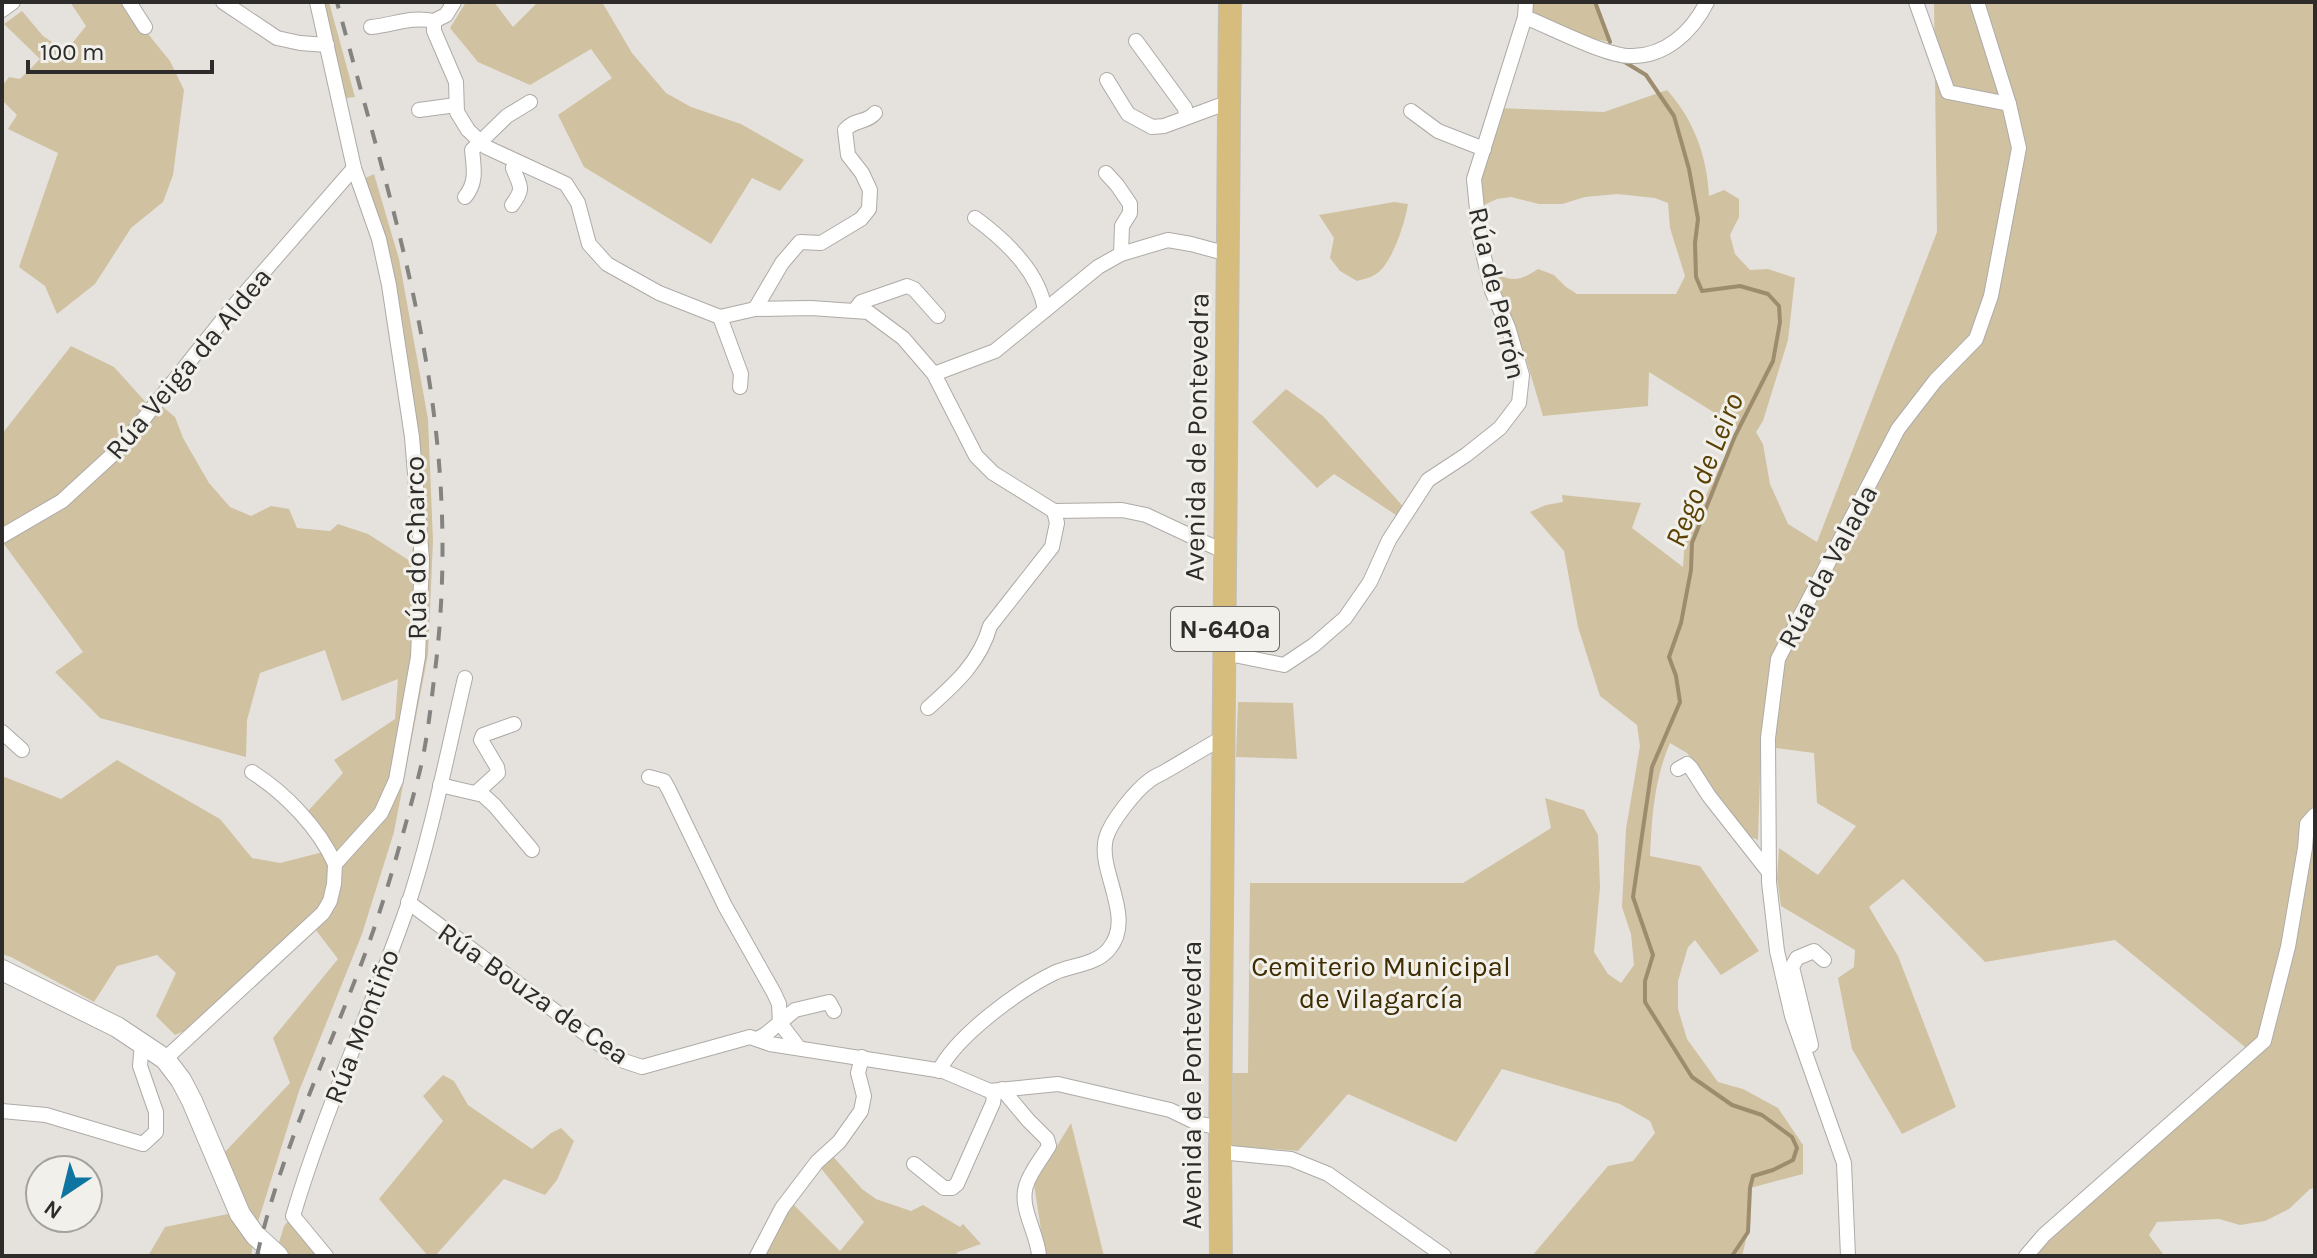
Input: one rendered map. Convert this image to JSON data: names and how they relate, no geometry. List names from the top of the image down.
{
  "streets": {
    "main road": ["Avenida de Pontevedra", "N-640a"],
    "street": [
      "Rúa de Perrón",
      "Rúa Veiga da Aldea",
      "Rúa do Charco",
      "Rúa da Valada",
      "Rúa Bouza de Cea",
      "Rúa Montiño"
    ]
  },
  "crossings": [
    ["Rúa de Perrón", "Avenida de Pontevedra"],
    ["Rúa Veiga da Aldea", "Rúa do Charco"],
    ["Avenida de Pontevedra", "Rúa Bouza de Cea"],
    ["Rúa Bouza de Cea", "Rúa Montiño"]
  ],
  "water": ["Rego de Leiro"],
  "parks": ["Cemiterio Municipal de Vilagarcía"],
  "scale_bar": "100 m",
  "north": "bottom left"
}
